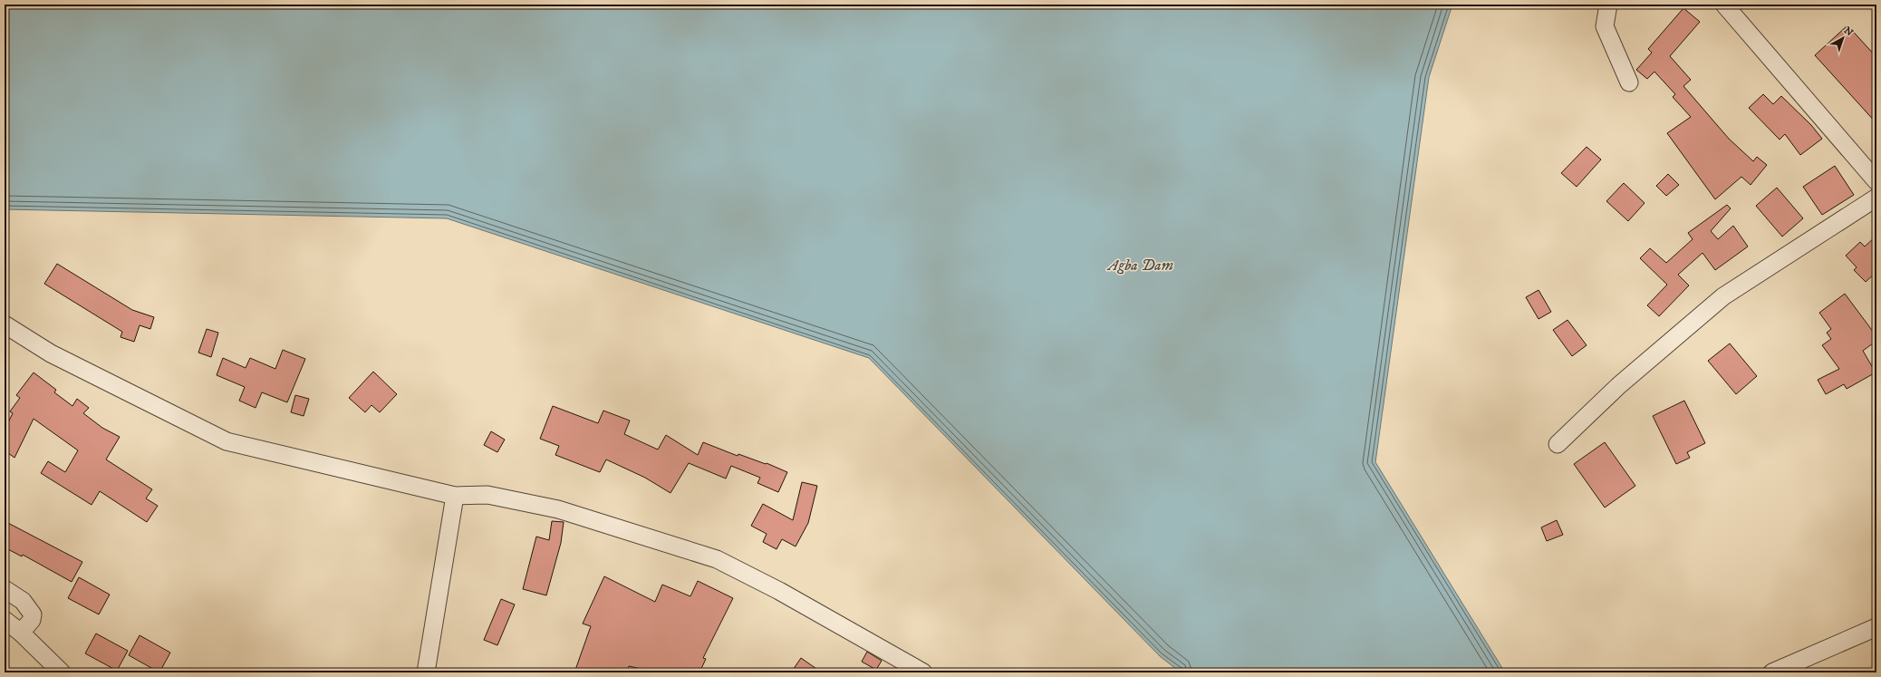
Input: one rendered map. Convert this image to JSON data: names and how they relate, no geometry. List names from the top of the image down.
{
  "water": ["Agba Dam"],
  "north": "top right"
}
